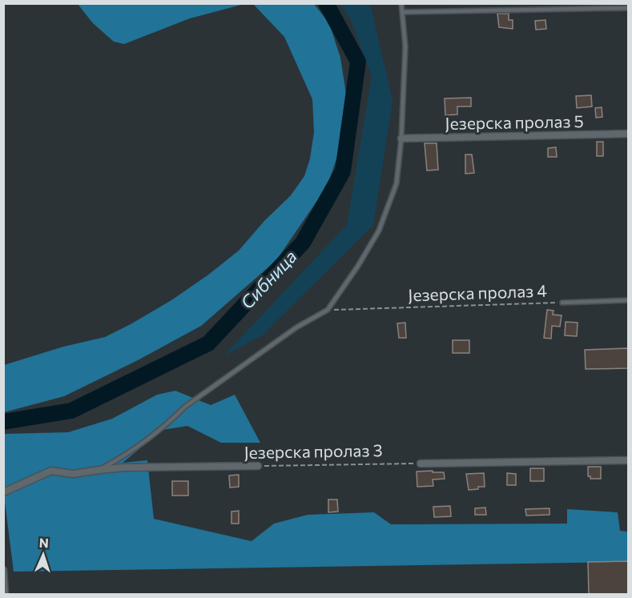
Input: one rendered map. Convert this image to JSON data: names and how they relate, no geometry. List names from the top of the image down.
{
  "streets": {
    "street": ["Језерска пролаз 5", "Језерска пролаз 3"],
    "lane": ["Језерска пролаз 4"]
  },
  "water": ["Сибница"],
  "north": "top"
}
